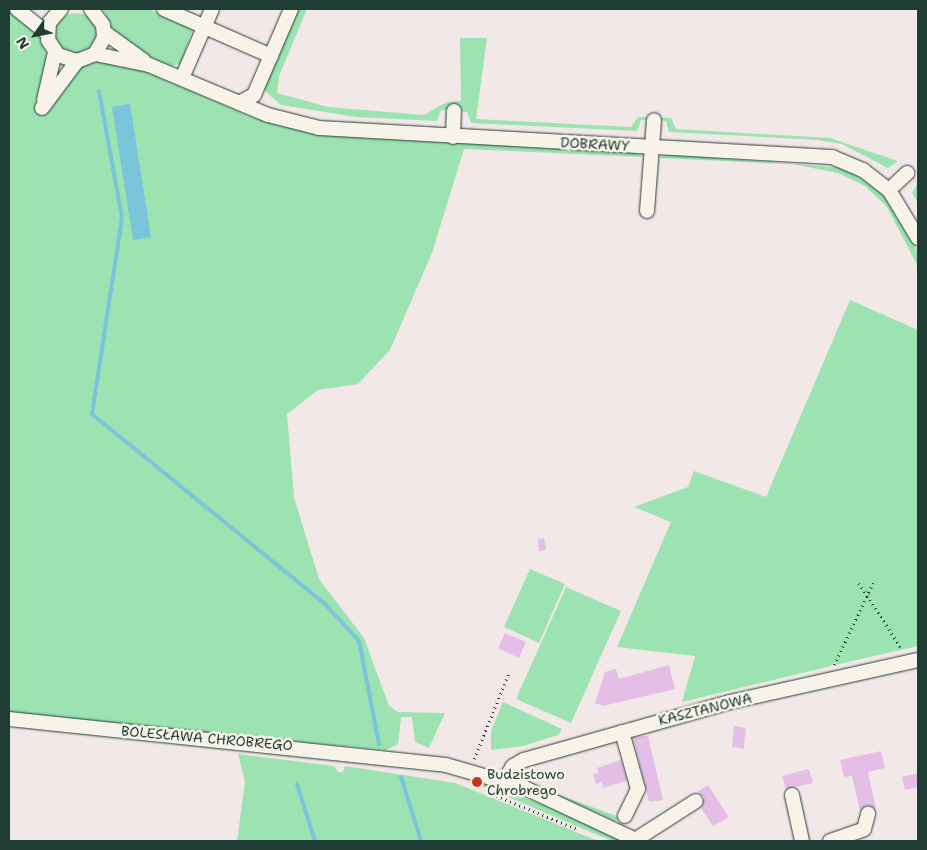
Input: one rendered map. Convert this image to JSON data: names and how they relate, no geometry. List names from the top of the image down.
{
  "streets": {
    "street": ["DOBRAWY", "KASZTANOWA", "BOLESŁAWA CHROBREGO"]
  },
  "crossings": [
    ["KASZTANOWA", "BOLESŁAWA CHROBREGO"]
  ],
  "places": ["Budzistowo Chrobrego"],
  "north": "bottom left"
}
